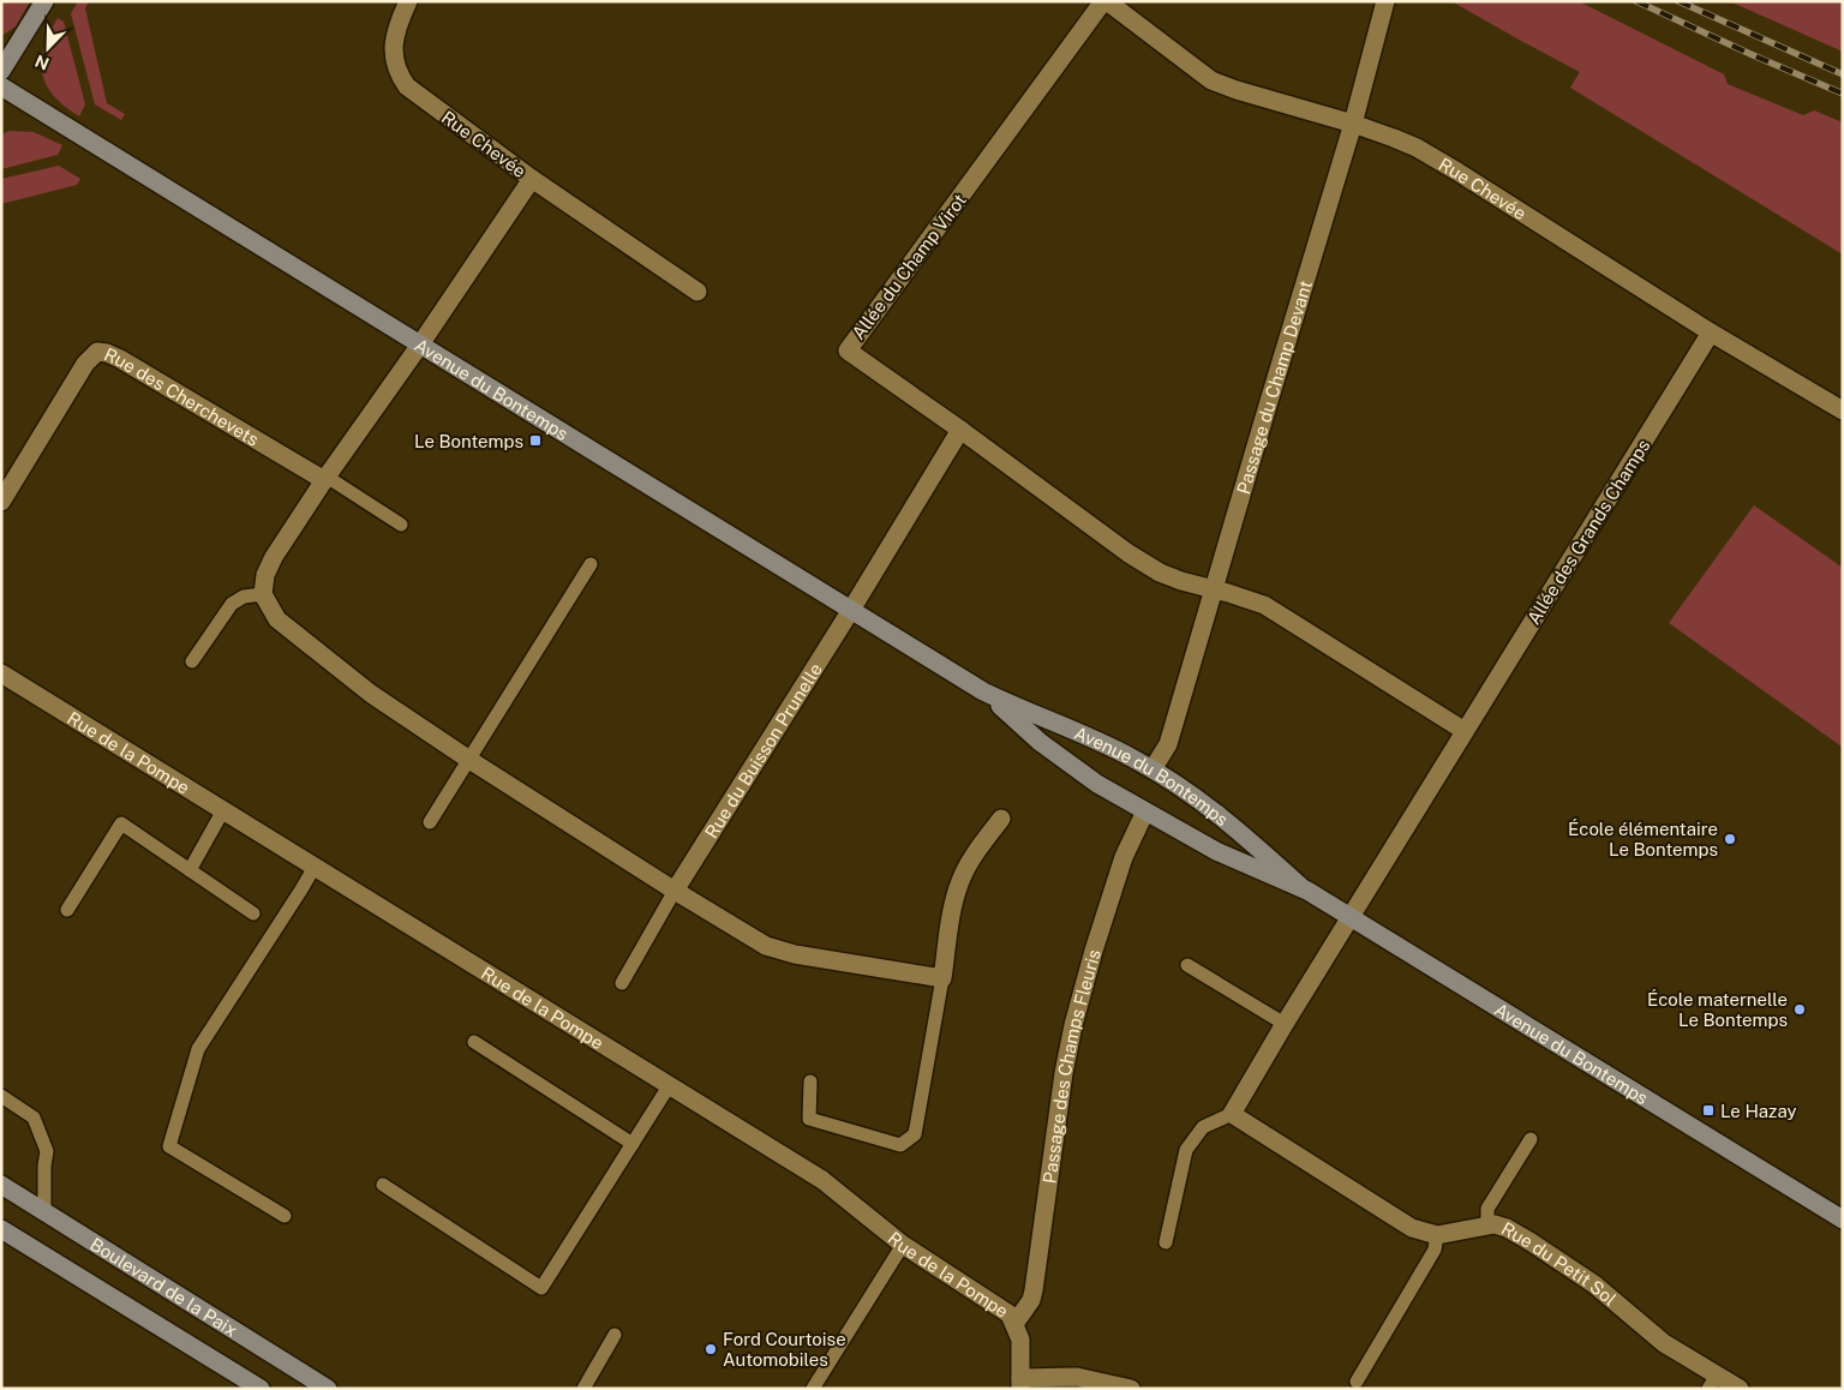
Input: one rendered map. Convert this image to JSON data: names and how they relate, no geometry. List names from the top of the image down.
{
  "streets": {
    "street": [
      "Rue Chevée",
      "Allée du Champ Virot",
      "Passage du Champ Devant",
      "Avenue du Bontemps",
      "Rue des Cherchevets",
      "Allée des Grands Champs",
      "Rue du Buisson Prunelle",
      "Rue de la Pompe",
      "Passage des Champs Fleuris",
      "Rue du Petit Sol",
      "Boulevard de la Paix"
    ]
  },
  "crossings": [
    ["Rue Chevée", "Allée du Champ Virot"],
    ["Rue Chevée", "Passage du Champ Devant"],
    ["Rue Chevée", "Avenue du Bontemps"],
    ["Rue Chevée", "Allée des Grands Champs"],
    ["Allée du Champ Virot", "Passage du Champ Devant"],
    ["Allée du Champ Virot", "Rue du Buisson Prunelle"],
    ["Passage du Champ Devant", "Avenue du Bontemps"],
    ["Avenue du Bontemps", "Allée des Grands Champs"],
    ["Avenue du Bontemps", "Rue du Buisson Prunelle"],
    ["Avenue du Bontemps", "Passage des Champs Fleuris"],
    ["Rue de la Pompe", "Passage des Champs Fleuris"]
  ],
  "places": {
    "transit": ["Le Bontemps", "Le Hazay"],
    "other": ["École élémentaire Le Bontemps", "École maternelle Le Bontemps", "Ford Courtoise Automobiles"]
  },
  "north": "bottom left"
}
